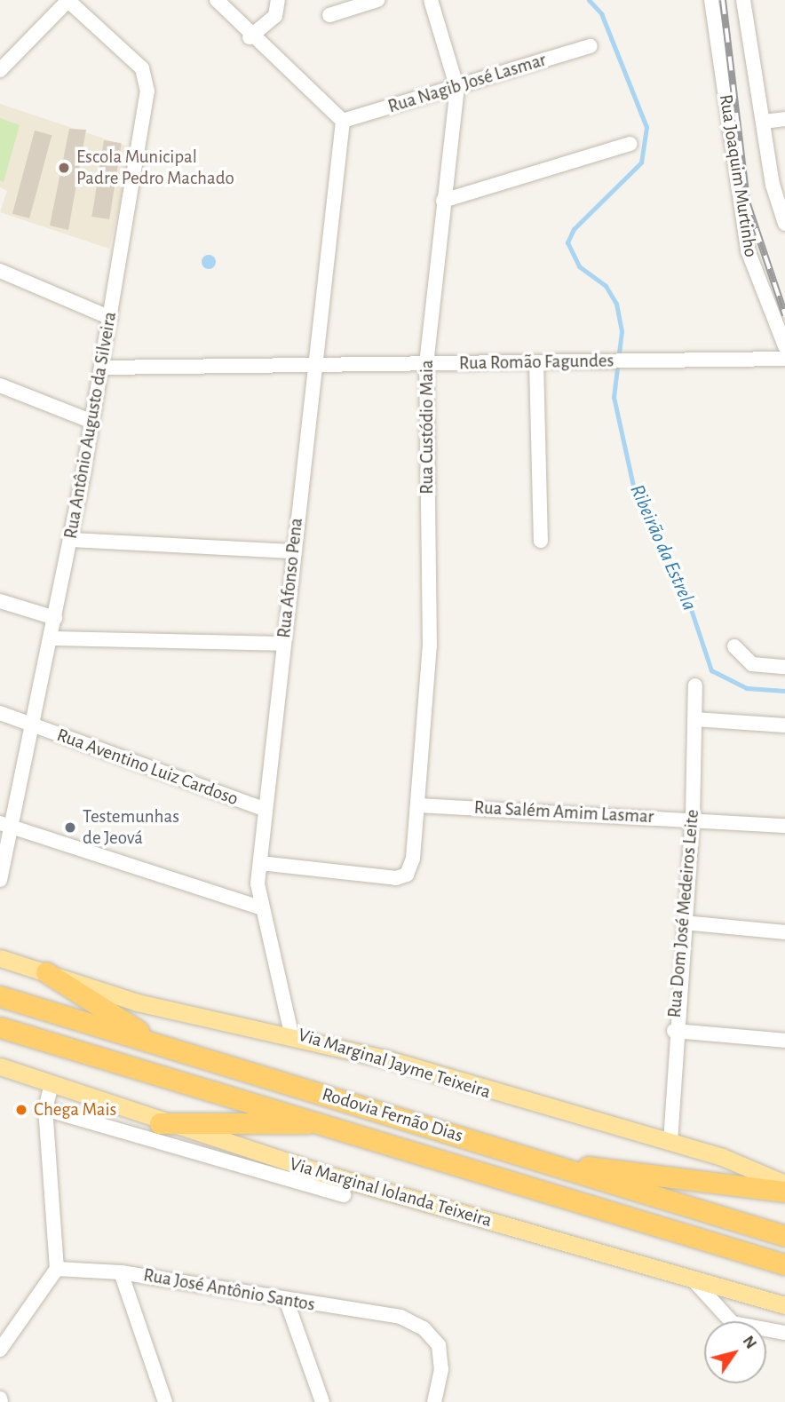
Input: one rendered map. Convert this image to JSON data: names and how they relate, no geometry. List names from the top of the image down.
{
  "streets": {
    "highway": ["Rodovia Fernão Dias"],
    "main road": ["Via Marginal Jayme Teixeira", "Via Marginal Iolanda Teixeira"],
    "street": [
      "Rua Nagib José Lasmar",
      "Rua Joaquim Murtinho",
      "Rua Romão Fagundes",
      "Rua Antônio Augusto da Silveira",
      "Rua Custódio Maia",
      "Rua Afonso Pena",
      "Rua Aventino Luiz Cardoso",
      "Rua Salém Amim Lasmar",
      "Rua Dom José Medeiros Leite",
      "Rua José Antônio Santos"
    ]
  },
  "crossings": [
    ["Rua Nagib José Lasmar", "Rua Custódio Maia"],
    ["Rua Nagib José Lasmar", "Rua Afonso Pena"],
    ["Rua Romão Fagundes", "Rua Antônio Augusto da Silveira"],
    ["Rua Romão Fagundes", "Rua Custódio Maia"],
    ["Rua Romão Fagundes", "Rua Afonso Pena"],
    ["Rua Antônio Augusto da Silveira", "Rua Aventino Luiz Cardoso"],
    ["Rua Custódio Maia", "Rua Afonso Pena"],
    ["Rua Custódio Maia", "Rua Salém Amim Lasmar"],
    ["Rua Afonso Pena", "Rua Aventino Luiz Cardoso"],
    ["Rua Afonso Pena", "Via Marginal Jayme Teixeira"],
    ["Rua Salém Amim Lasmar", "Rua Dom José Medeiros Leite"],
    ["Rua Dom José Medeiros Leite", "Via Marginal Jayme Teixeira"]
  ],
  "water": ["Ribeirão da Estrela"],
  "places": ["Escola Municipal Padre Pedro Machado", "Testemunhas de Jeová", "Chega Mais"],
  "north": "top right"
}
